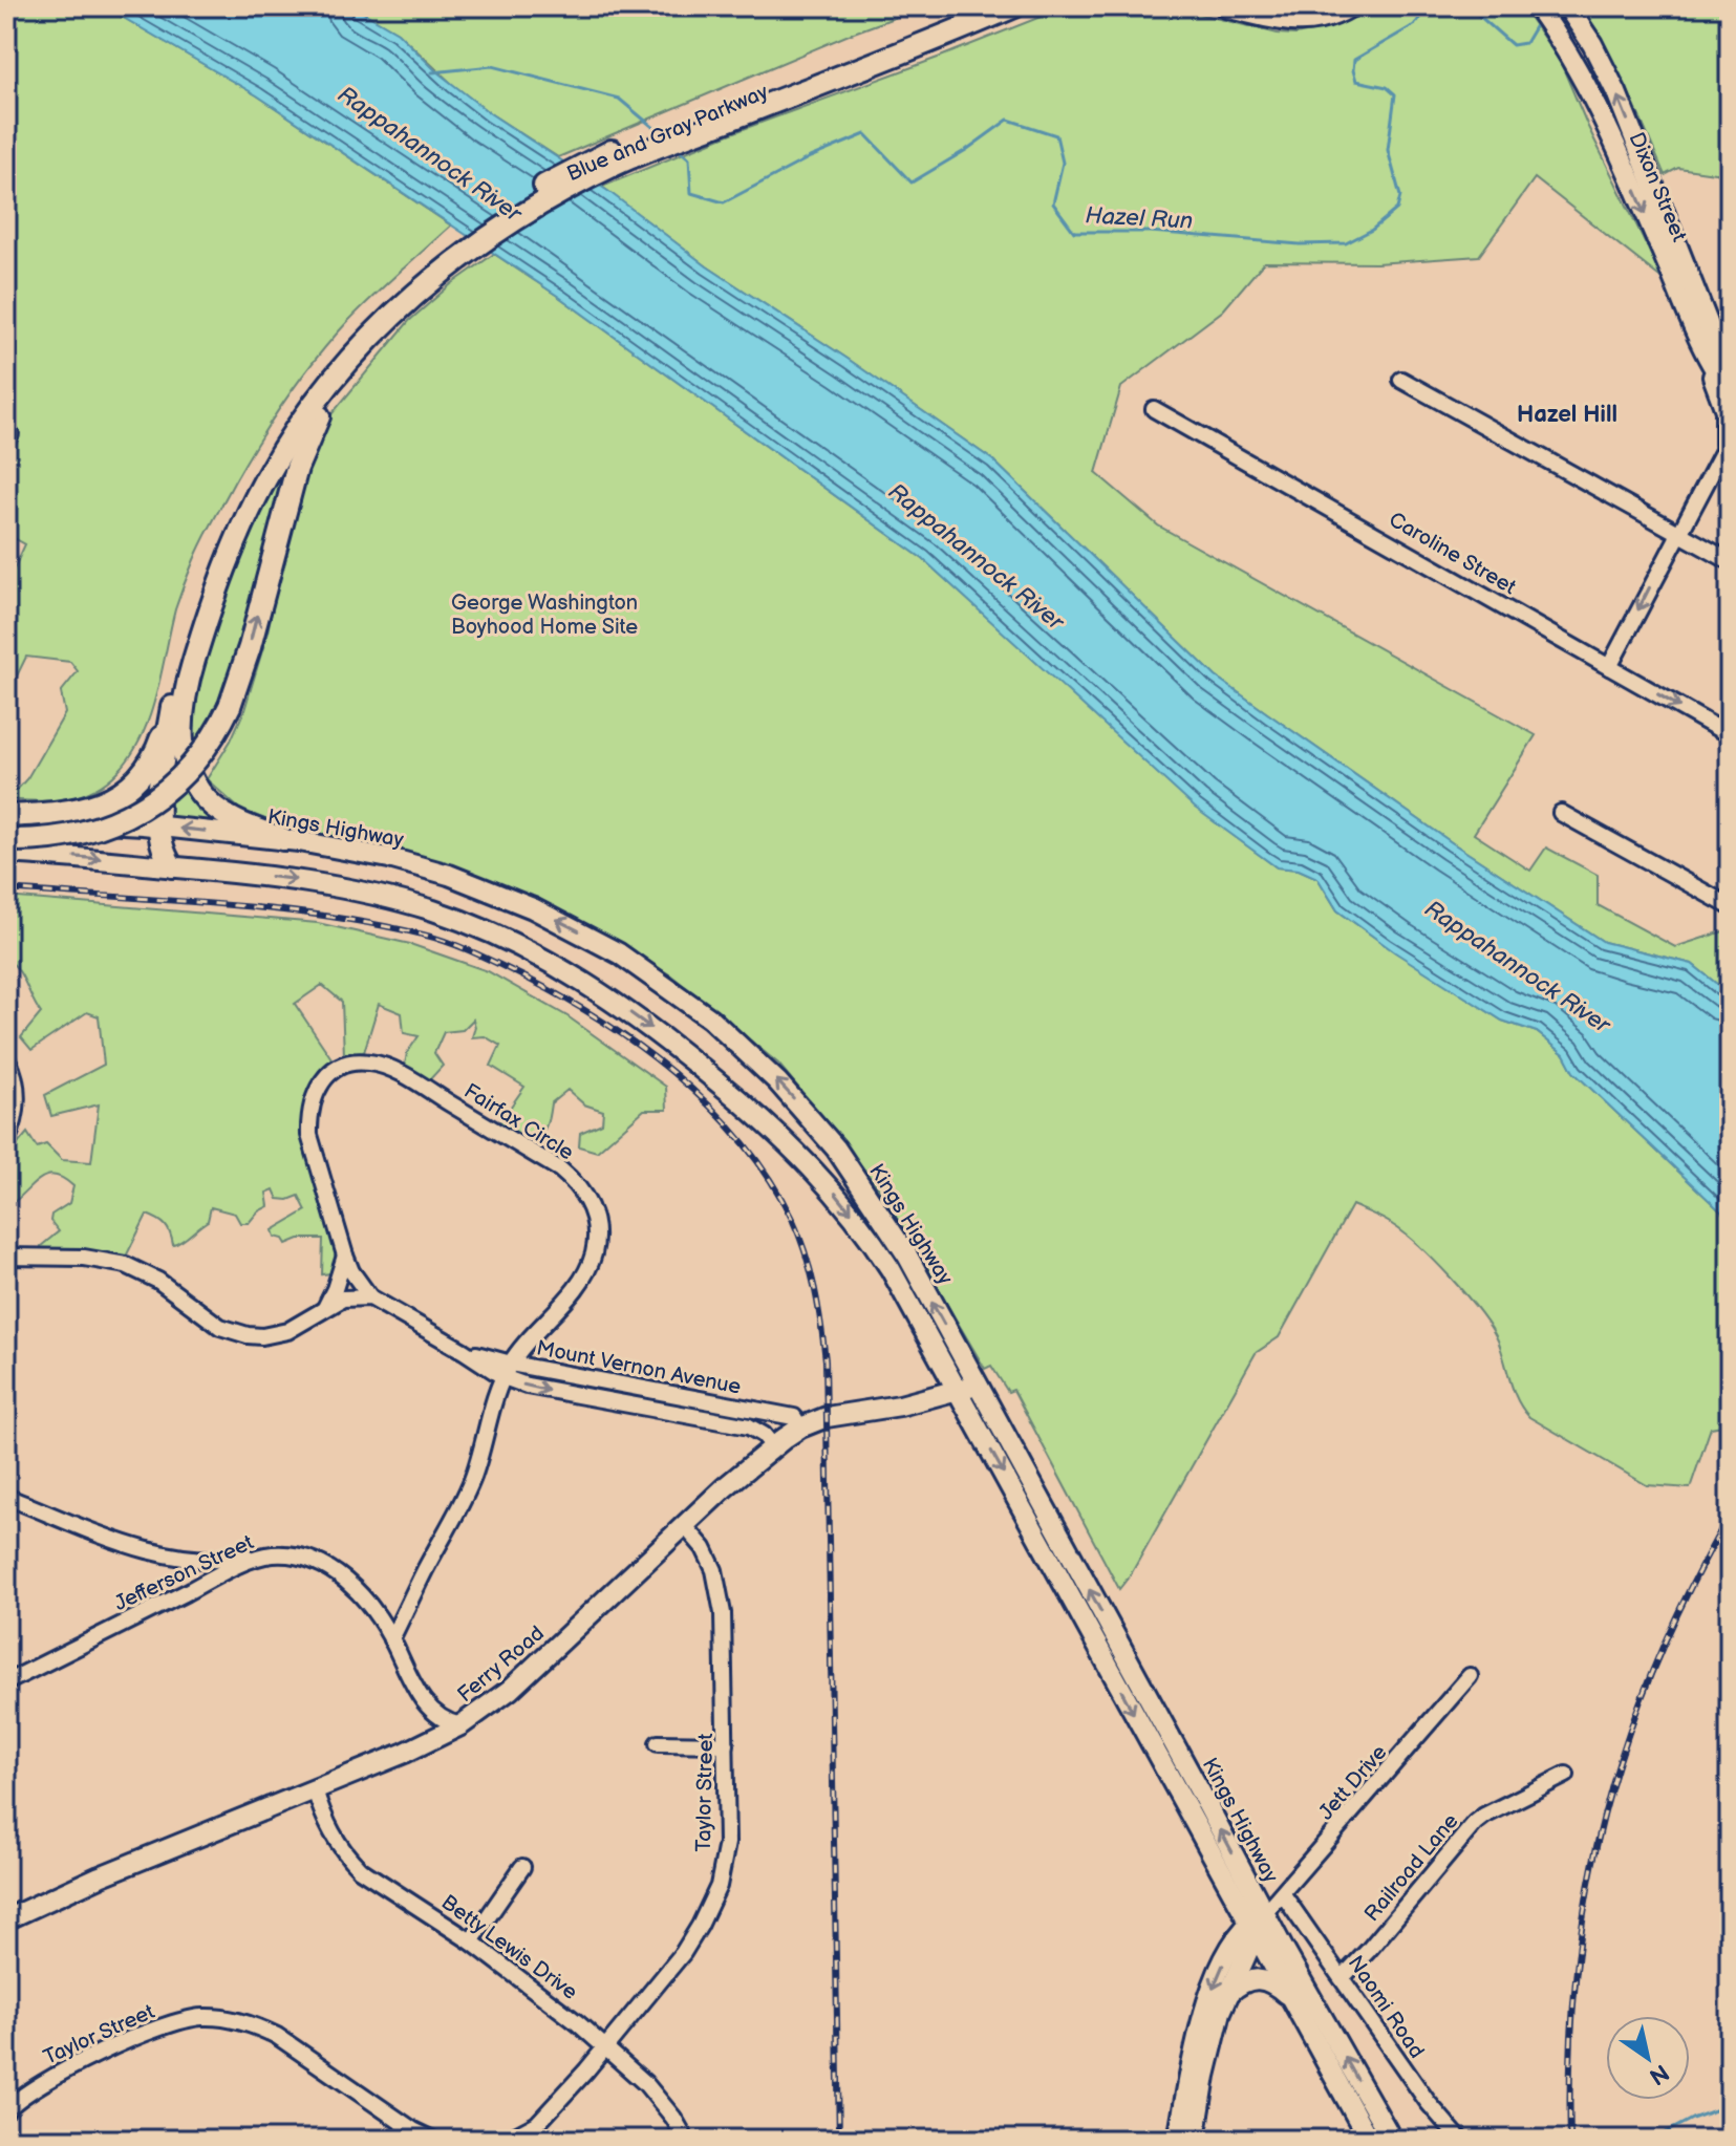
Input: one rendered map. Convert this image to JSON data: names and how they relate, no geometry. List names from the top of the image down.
{
  "streets": {
    "highway": ["Blue and Gray Parkway"],
    "main road": ["Dixon Street", "Kings Highway", "Ferry Road"],
    "street": [
      "Caroline Street",
      "Fairfax Circle",
      "Mount Vernon Avenue",
      "Jefferson Street",
      "Jett Drive",
      "Taylor Street",
      "Railroad Lane",
      "Betty Lewis Drive",
      "Naomi Road"
    ]
  },
  "crossings": [
    ["Kings Highway", "Ferry Road"],
    ["Kings Highway", "Jett Drive"],
    ["Fairfax Circle", "Mount Vernon Avenue"],
    ["Fairfax Circle", "Jefferson Street"],
    ["Mount Vernon Avenue", "Ferry Road"],
    ["Jefferson Street", "Ferry Road"],
    ["Ferry Road", "Taylor Street"],
    ["Ferry Road", "Betty Lewis Drive"],
    ["Jett Drive", "Naomi Road"],
    ["Taylor Street", "Betty Lewis Drive"],
    ["Railroad Lane", "Naomi Road"]
  ],
  "districts": ["Hazel Hill"],
  "water": ["Rappahannock River", "Hazel Run"],
  "parks": ["George Washington Boyhood Home Site"],
  "north": "bottom right"
}
